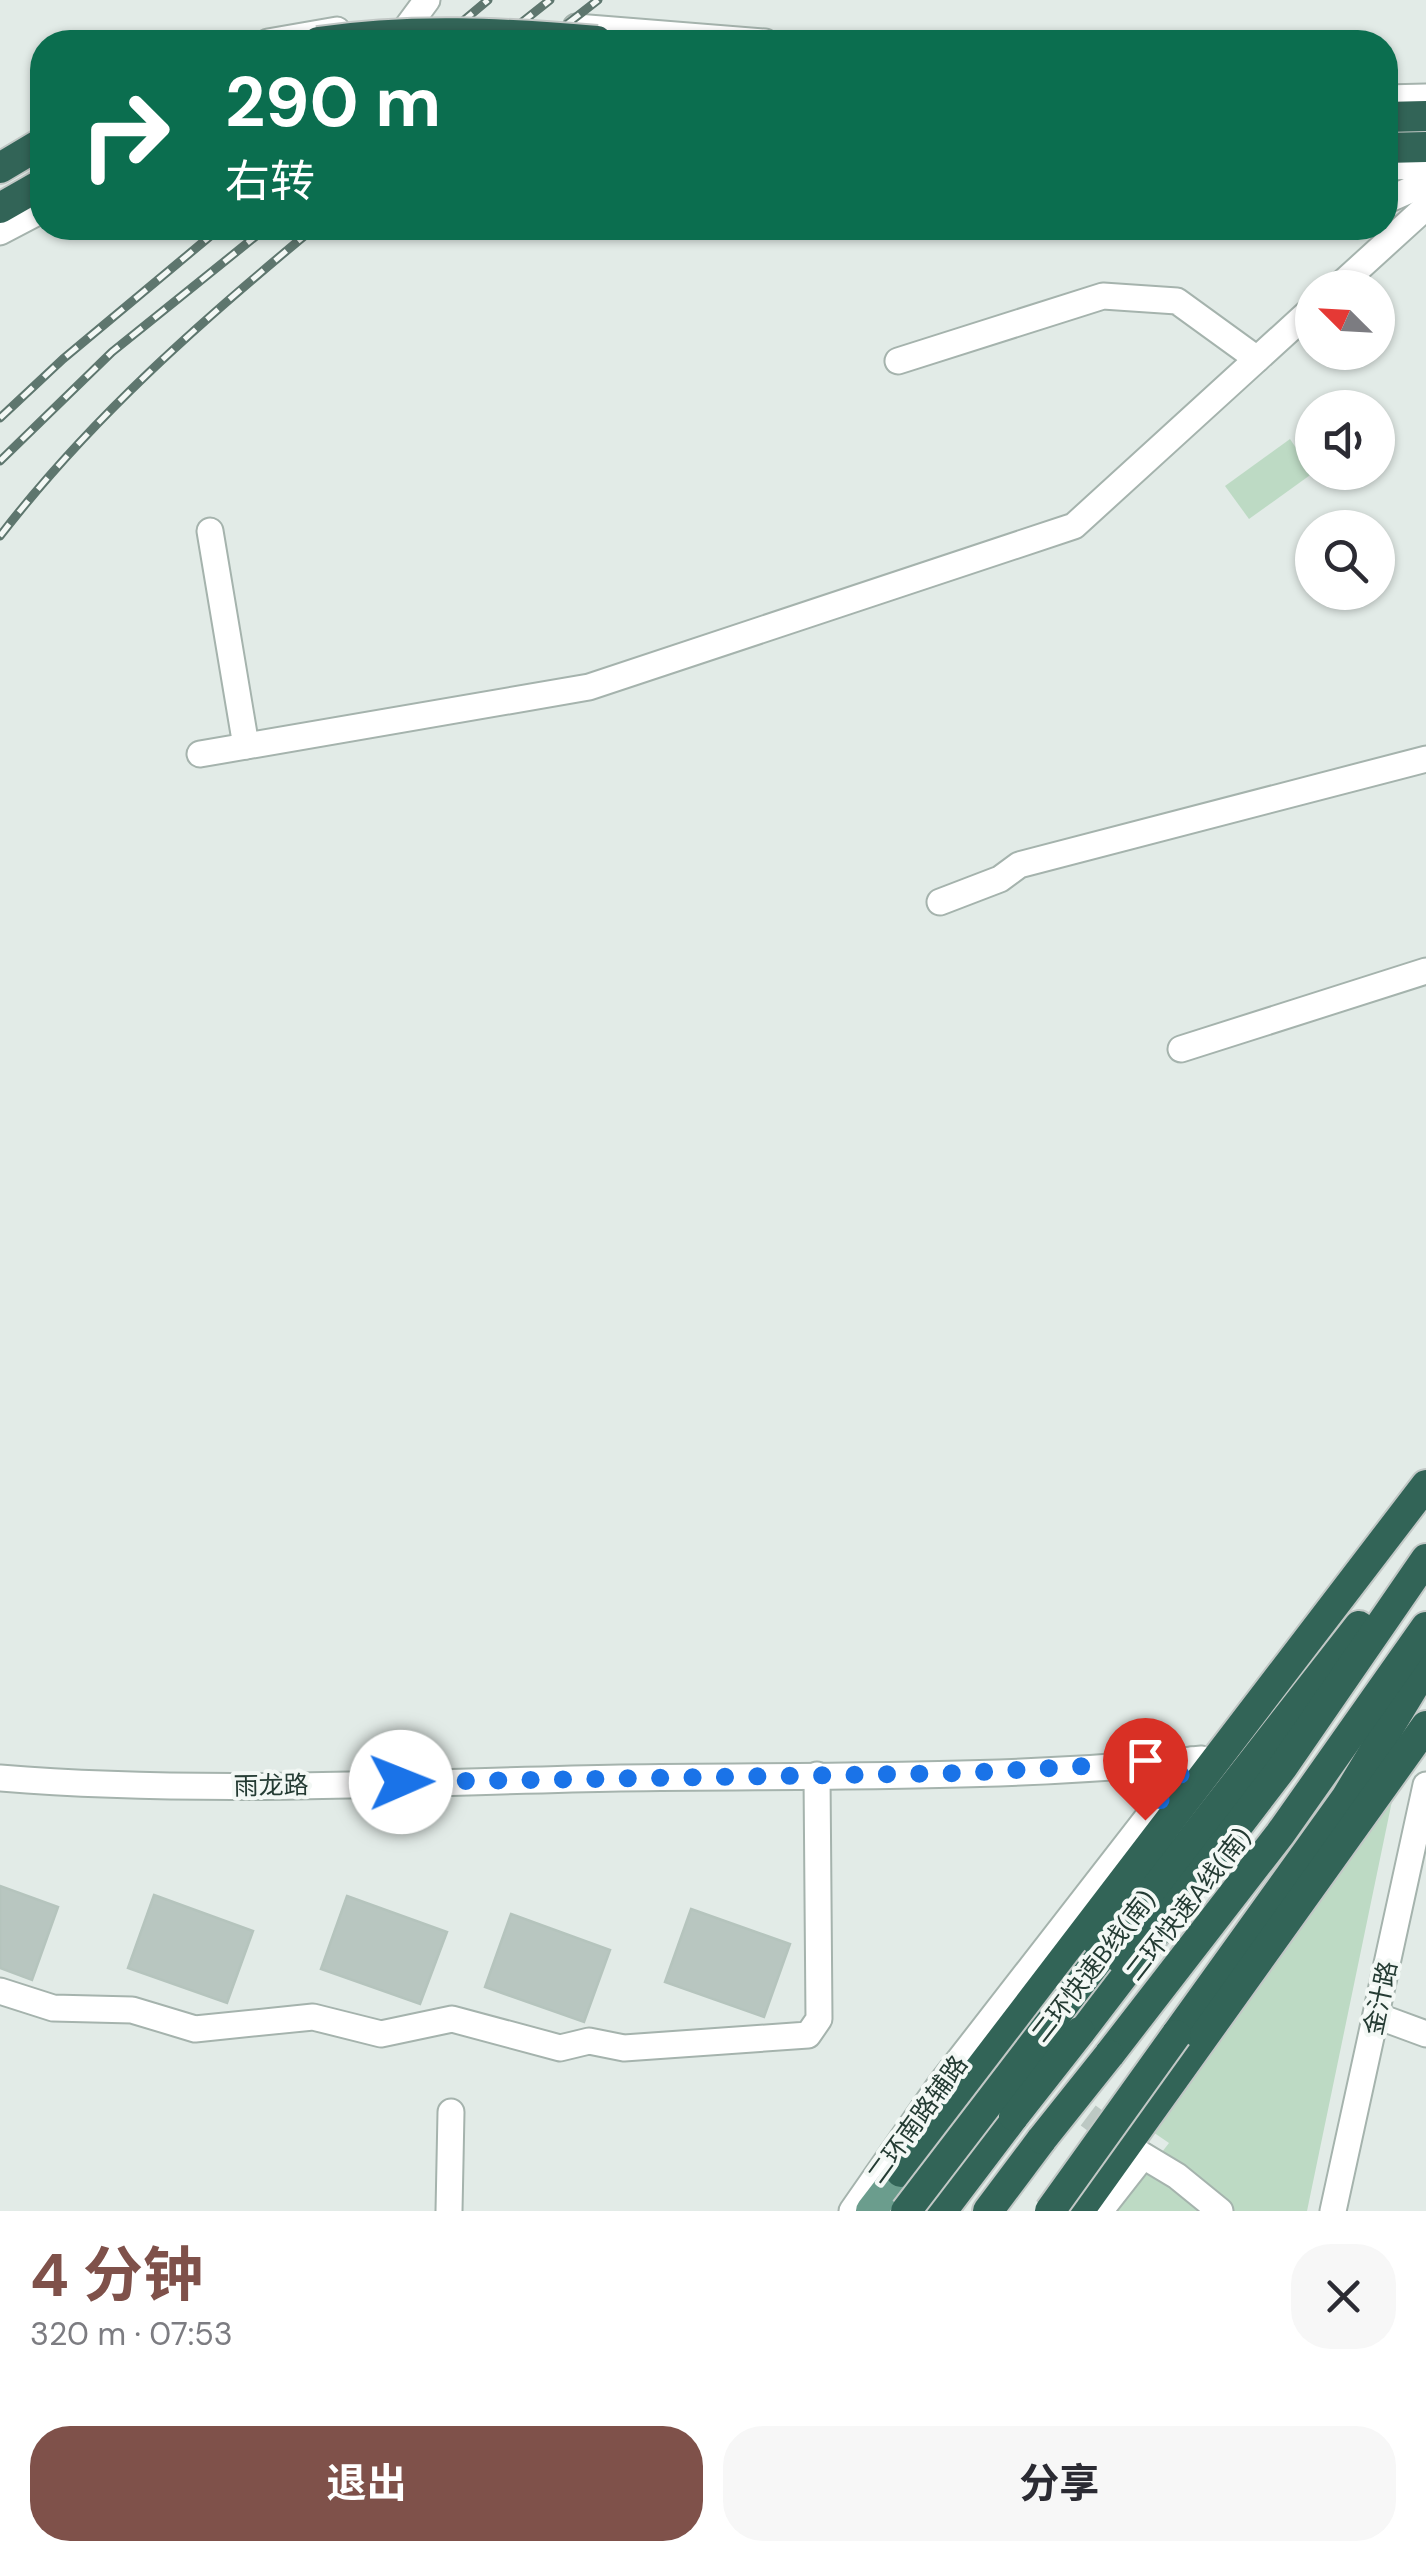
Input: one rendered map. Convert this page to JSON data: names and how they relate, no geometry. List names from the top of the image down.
{
  "streets": {
    "highway": ["二环快速A线(南)", "二环快速B线(南)"],
    "street": ["雨龙路", "金汁路", "二环南路辅路"]
  },
  "crossings": [
    ["雨龙路", "二环南路辅路"]
  ],
  "north": "top left",
  "page": {
    "turn": ["290 m", "右转"],
    "heading": ["4 分钟", "320 m · 07:53"],
    "buttons": ["退出", "分享"]
  }
}
